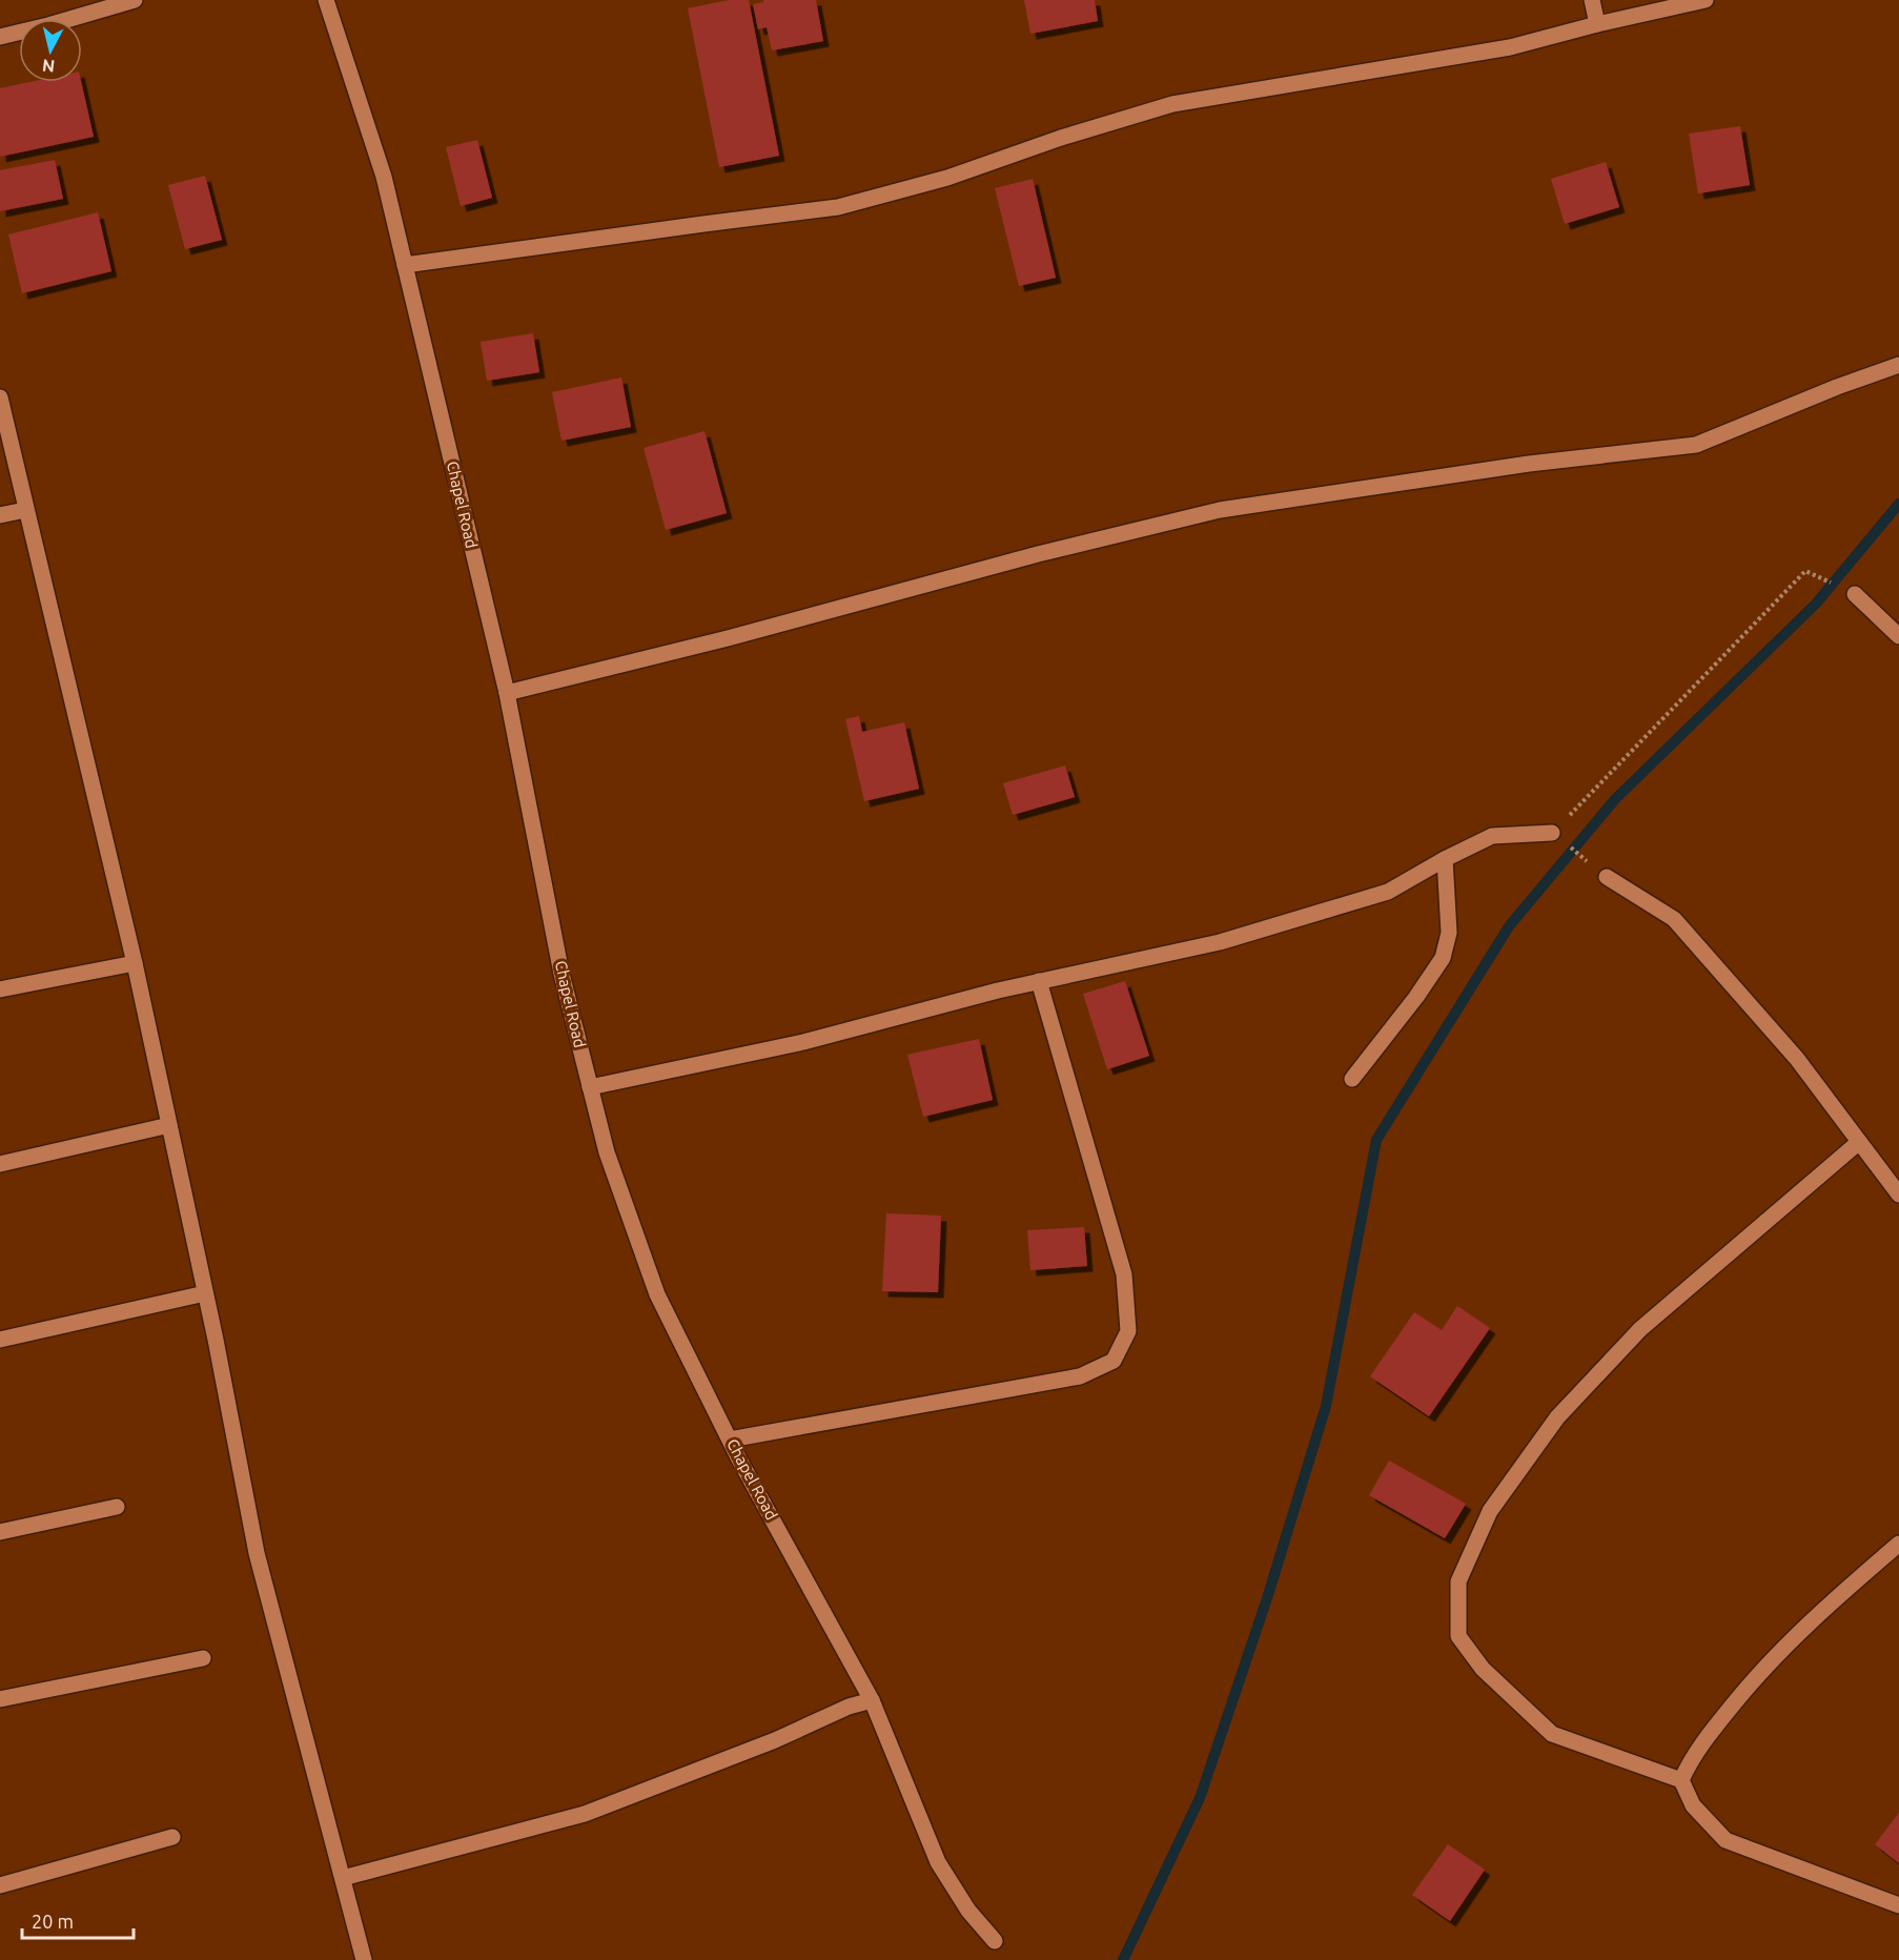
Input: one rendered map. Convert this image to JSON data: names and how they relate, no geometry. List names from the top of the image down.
{
  "streets": {
    "street": ["Chapel Road"]
  },
  "scale_bar": "20 m",
  "north": "bottom"
}
